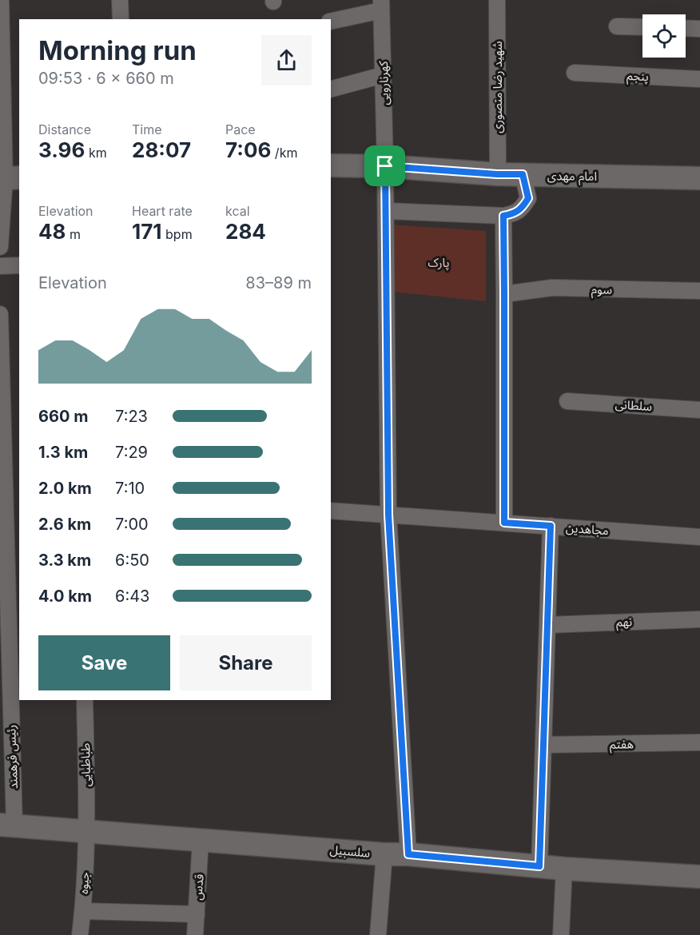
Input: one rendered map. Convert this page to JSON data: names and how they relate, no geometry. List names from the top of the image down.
{
  "streets": {
    "street": [
      "پنجم",
      "کهرنارویی",
      "شهید رضا منصوری",
      "امام مهدی",
      "سوم",
      "سلطانی",
      "مجاهدین",
      "نهم",
      "هفتم",
      "رئیس فرهمند",
      "طباطبایی",
      "سلسبیل",
      "جیوه",
      "قدس"
    ]
  },
  "crossings": [
    ["کهرنارویی", "امام مهدی"],
    ["کهرنارویی", "مجاهدین"],
    ["کهرنارویی", "سلسبیل"],
    ["شهید رضا منصوری", "امام مهدی"],
    ["رئیس فرهمند", "سلسبیل"],
    ["طباطبایی", "سلسبیل"],
    ["طباطبایی", "جیوه"],
    ["سلسبیل", "جیوه"],
    ["سلسبیل", "قدس"]
  ],
  "parks": ["پارک"],
  "page": {
    "heading": ["Morning run", "09:53 · 6 × 660 m"],
    "stats": [
      ["Distance", "3.96 km"],
      ["Time", "28:07"],
      ["Pace", "7:06 /km"],
      ["Elevation", "48 m"],
      ["Heart rate", "171 bpm"],
      ["kcal", "284"]
    ],
    "chart": ["Elevation", "83–89 m"],
    "list": [
      {
        "name": "660 m",
        "note": "7:23"
      },
      {
        "name": "1.3 km",
        "note": "7:29"
      },
      {
        "name": "2.0 km",
        "note": "7:10"
      },
      {
        "name": "2.6 km",
        "note": "7:00"
      },
      {
        "name": "3.3 km",
        "note": "6:50"
      },
      {
        "name": "4.0 km",
        "note": "6:43"
      }
    ],
    "buttons": ["Save", "Share"]
  }
}
